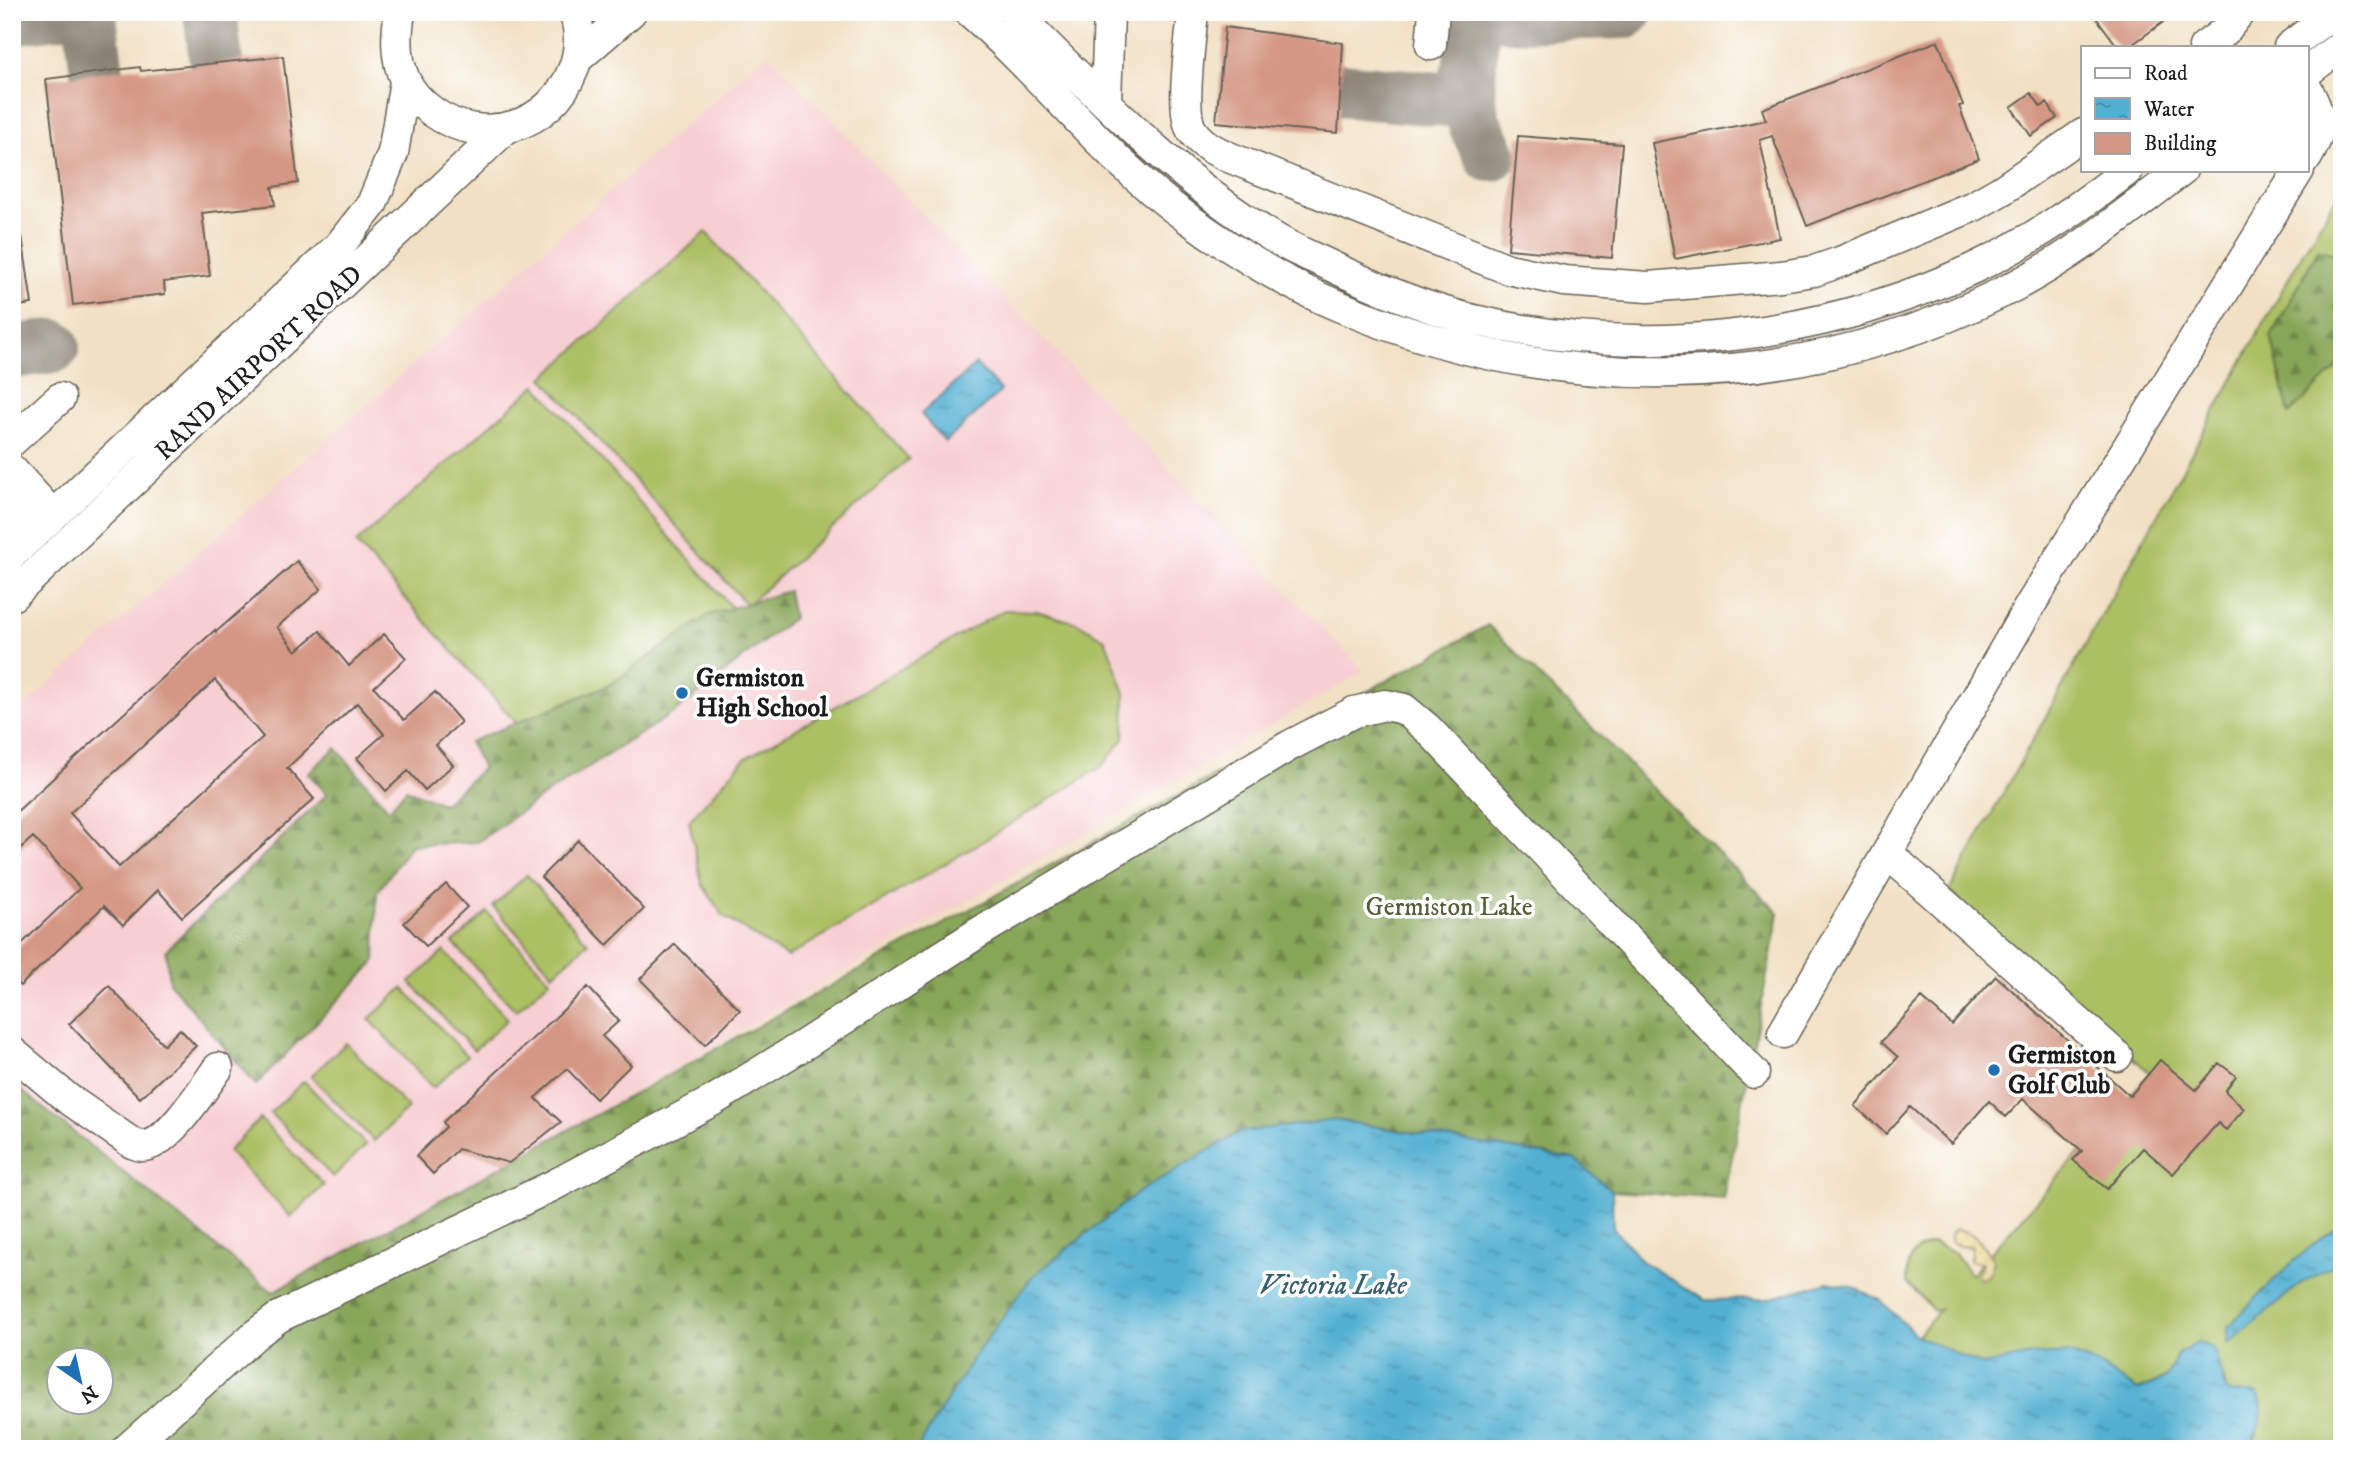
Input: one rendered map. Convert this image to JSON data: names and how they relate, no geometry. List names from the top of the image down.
{
  "streets": {
    "street": ["RAND AIRPORT ROAD"]
  },
  "water": ["Victoria Lake"],
  "parks": ["Germiston Lake"],
  "places": ["Germiston High School", "Germiston Golf Club"],
  "legend": ["Road", "Water", "Building"],
  "north": "bottom right"
}
